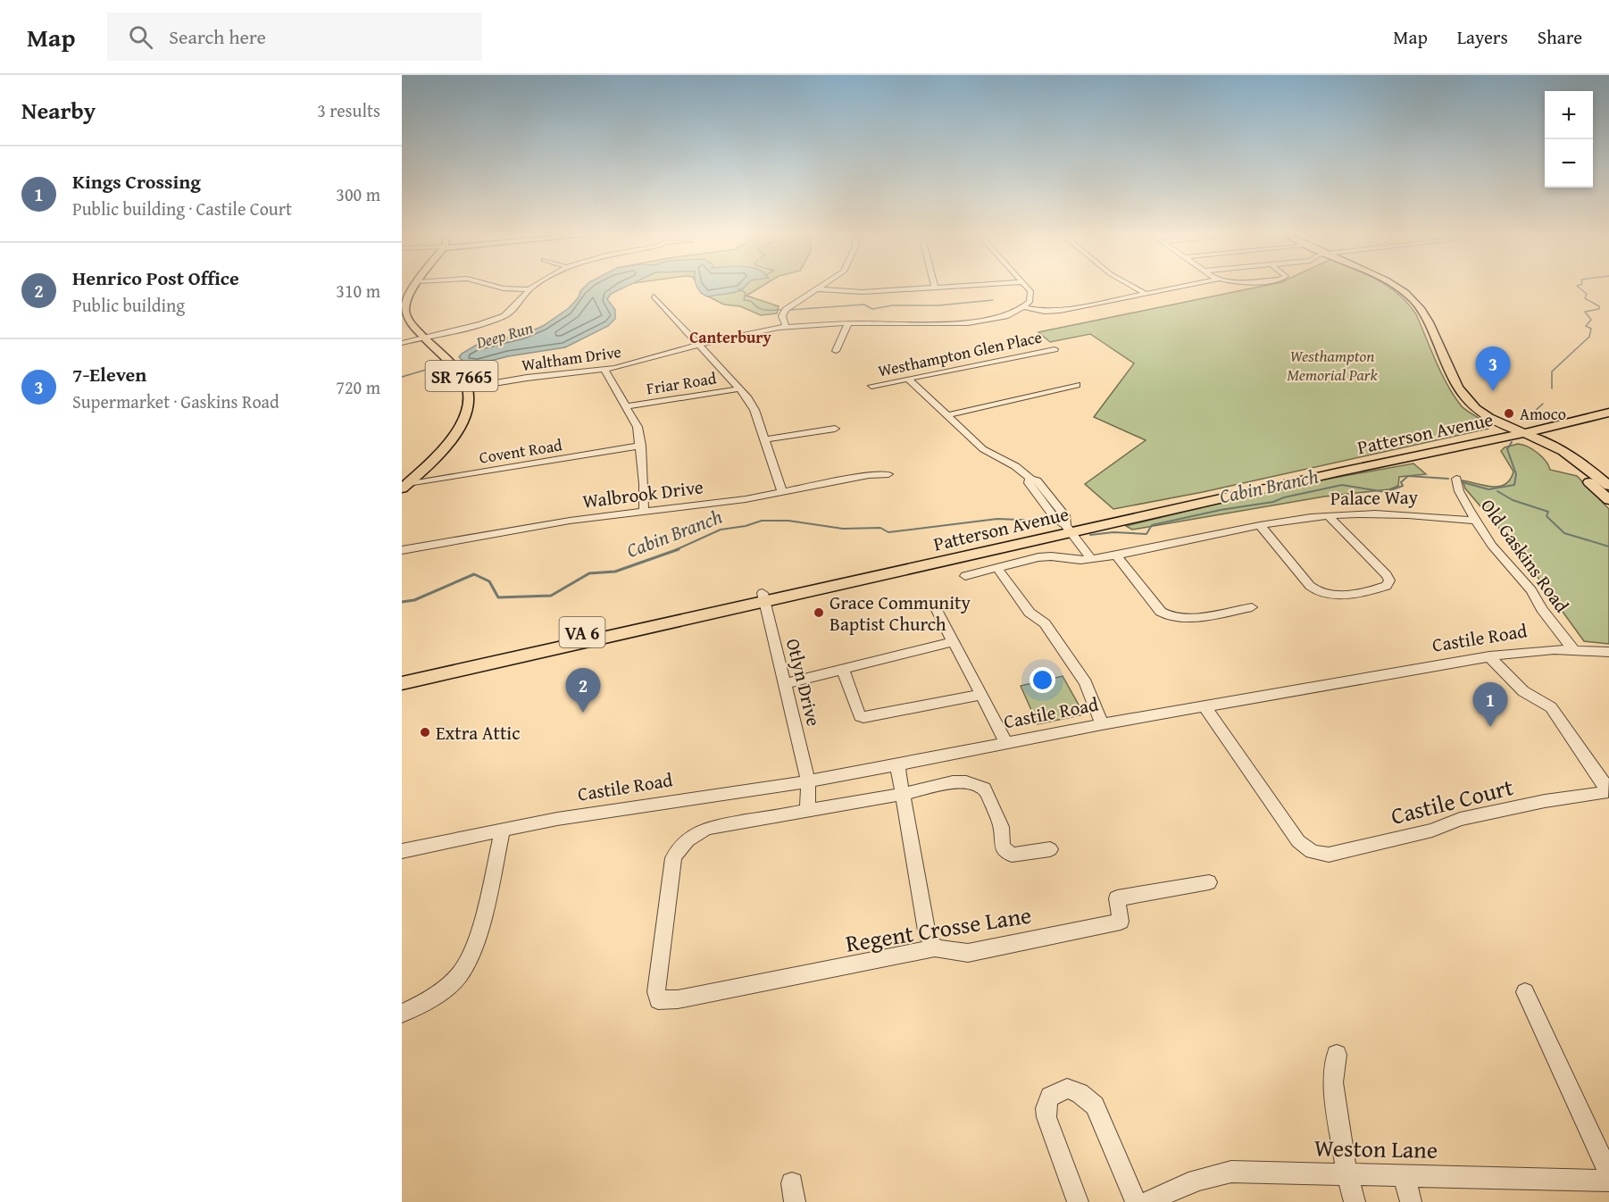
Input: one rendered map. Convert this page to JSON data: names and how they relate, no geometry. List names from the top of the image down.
{
  "streets": {
    "main road": ["SR 7665", "Patterson Avenue", "VA 6"],
    "street": [
      "Westhampton Glen Place",
      "Waltham Drive",
      "Friar Road",
      "Covent Road",
      "Walbrook Drive",
      "Palace Way",
      "Old Gaskins Road",
      "Castile Road",
      "Otlyn Drive",
      "Castile Court",
      "Regent Crosse Lane",
      "Weston Lane"
    ]
  },
  "crossings": [
    ["Waltham Drive", "SR 7665"],
    ["SR 7665", "Covent Road"],
    ["Patterson Avenue", "Otlyn Drive"],
    ["Palace Way", "Old Gaskins Road"],
    ["Old Gaskins Road", "Castile Road"],
    ["Castile Road", "Otlyn Drive"],
    ["Castile Road", "Castile Court"],
    ["Otlyn Drive", "Regent Crosse Lane"]
  ],
  "districts": ["Canterbury"],
  "water": ["Deep Run", "Cabin Branch"],
  "parks": ["Westhampton Memorial Park"],
  "places": ["Amoco", "Grace Community Baptist Church", "Extra Attic"],
  "page": {
    "header": "Map",
    "search": "Search here",
    "nav": ["Map", "Layers", "Share"],
    "heading": ["Nearby", "3 results"],
    "map_buttons": ["+", "−"],
    "list": [
      {
        "mark": "1",
        "name": "Kings Crossing",
        "note": "Public building · Castile Court",
        "value": "300 m"
      },
      {
        "mark": "2",
        "name": "Henrico Post Office",
        "note": "Public building",
        "value": "310 m"
      },
      {
        "mark": "3",
        "name": "7-Eleven",
        "note": "Supermarket · Gaskins Road",
        "value": "720 m"
      }
    ],
    "pins": ["3", "2", "1"]
  }
}
